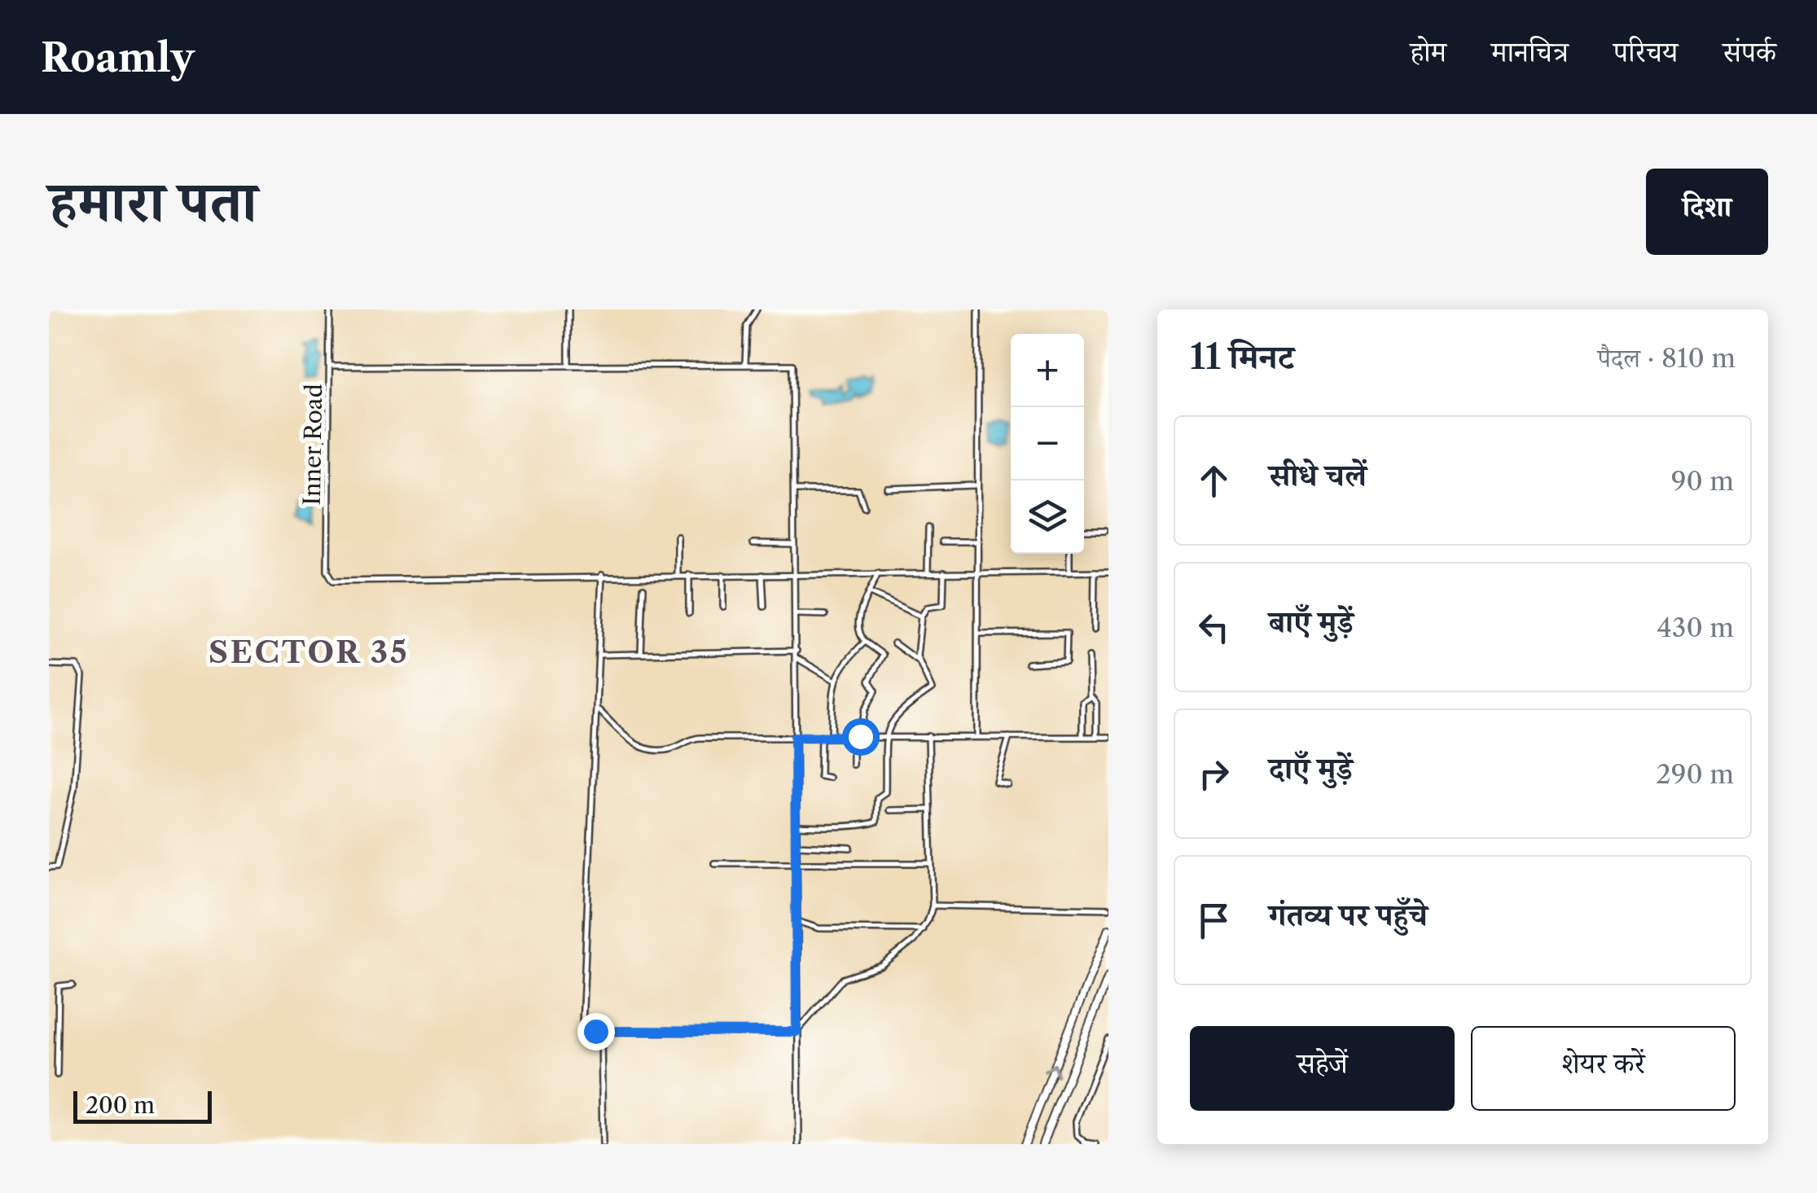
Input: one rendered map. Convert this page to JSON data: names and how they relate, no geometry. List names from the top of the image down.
{
  "streets": {
    "street": ["Inner Road"]
  },
  "districts": ["SECTOR 35"],
  "scale_bar": "200 m",
  "page": {
    "header": "Roamly",
    "nav": [
      "होम",
      "मानचित्र",
      "परिचय",
      "संपर्क"
    ],
    "title": "हमारा पता",
    "buttons": [
      "दिशा",
      ["सहेजें", "शेयर करें"]
    ],
    "heading": ["11 मिनट", "पैदल · 810 m"],
    "map_buttons": ["+", "−"],
    "list": [
      ["सीधे चलें", "90 m"],
      ["बाएँ मुड़ें", "430 m"],
      ["दाएँ मुड़ें", "290 m"],
      "गंतव्य पर पहुँचे"
    ],
    "scale": "200 m"
  }
}
